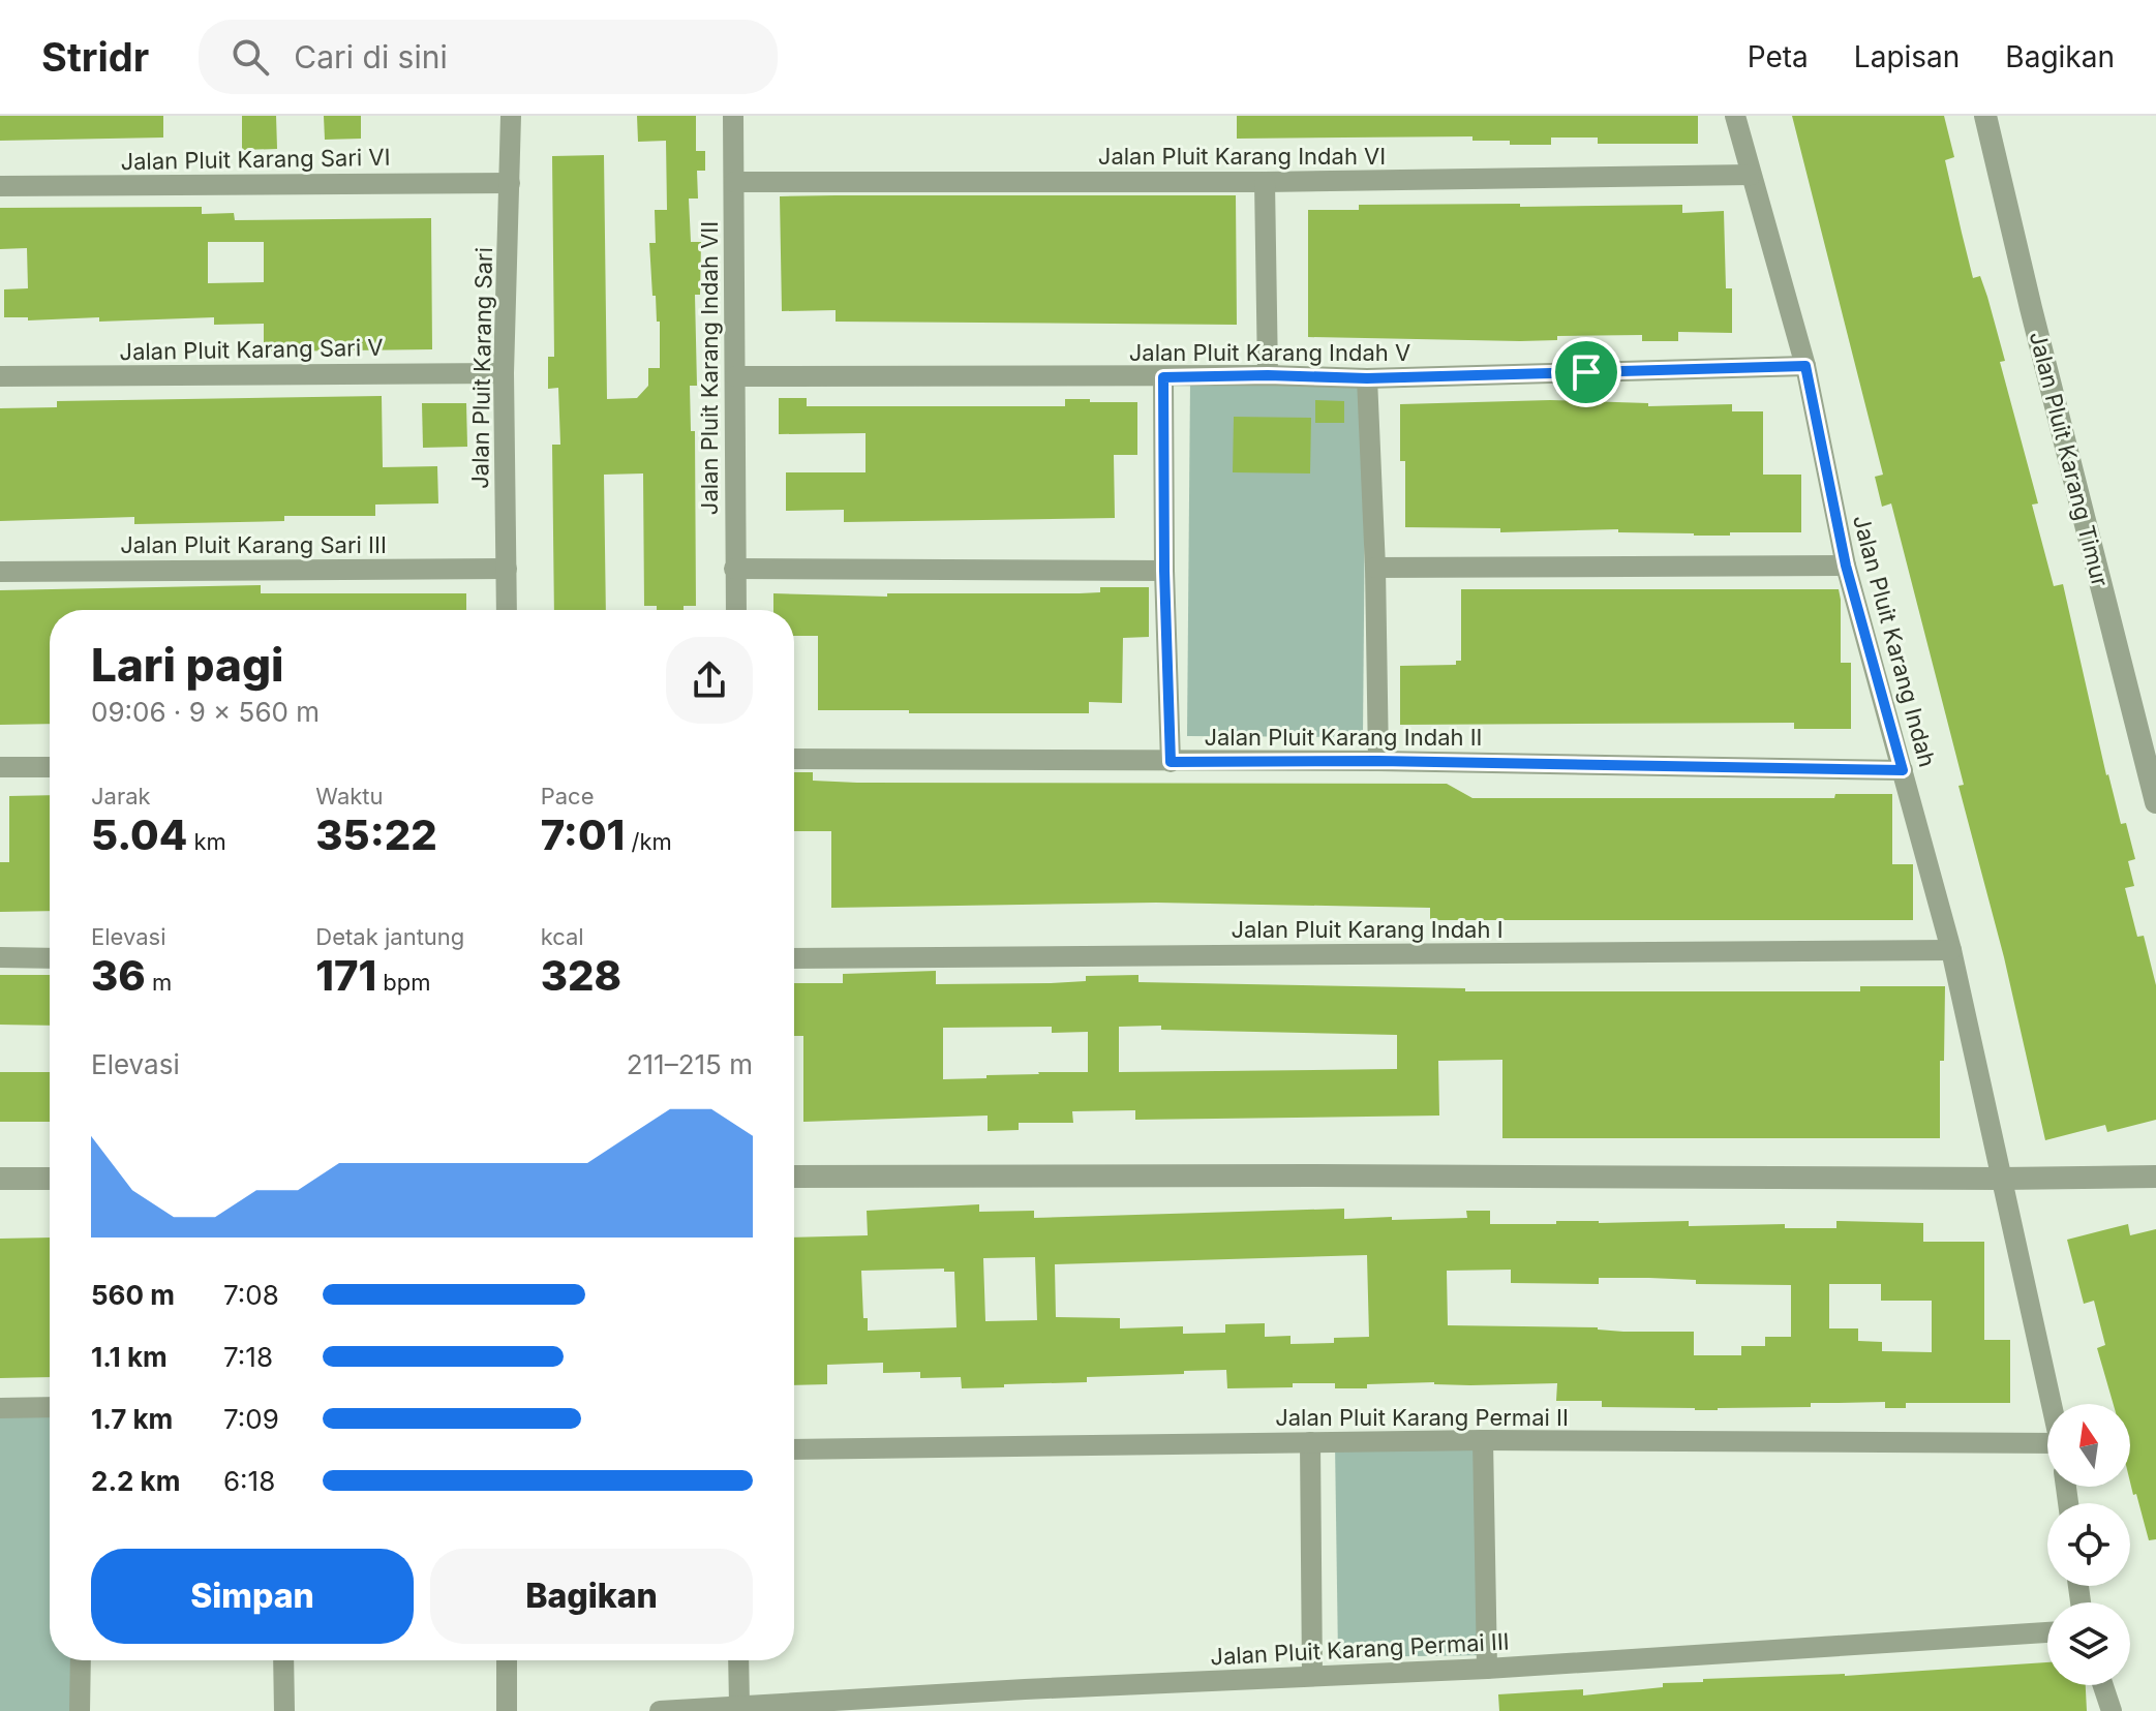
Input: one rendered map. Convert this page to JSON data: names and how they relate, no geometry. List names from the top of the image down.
{
  "streets": {
    "street": [
      "Jalan Pluit Karang Indah VI",
      "Jalan Pluit Karang Sari VI",
      "Jalan Pluit Karang Sari V",
      "Jalan Pluit Karang Indah V",
      "Jalan Pluit Karang Sari",
      "Jalan Pluit Karang Indah VII",
      "Jalan Pluit Karang Timur",
      "Jalan Pluit Karang Sari III",
      "Jalan Pluit Karang Indah",
      "Jalan Pluit Karang Indah II",
      "Jalan Pluit Karang Indah I",
      "Jalan Pluit Karang Permai II",
      "Jalan Pluit Karang Permai III"
    ]
  },
  "crossings": [
    ["Jalan Pluit Karang Indah VI", "Jalan Pluit Karang Indah VII"],
    ["Jalan Pluit Karang Indah VI", "Jalan Pluit Karang Indah"],
    ["Jalan Pluit Karang Sari VI", "Jalan Pluit Karang Sari"],
    ["Jalan Pluit Karang Sari V", "Jalan Pluit Karang Sari"],
    ["Jalan Pluit Karang Indah V", "Jalan Pluit Karang Indah VII"],
    ["Jalan Pluit Karang Indah V", "Jalan Pluit Karang Indah"],
    ["Jalan Pluit Karang Sari", "Jalan Pluit Karang Sari III"],
    ["Jalan Pluit Karang Indah", "Jalan Pluit Karang Indah II"],
    ["Jalan Pluit Karang Indah", "Jalan Pluit Karang Indah I"]
  ],
  "north": "top",
  "page": {
    "header": "Stridr",
    "search": "Cari di sini",
    "nav": ["Peta", "Lapisan", "Bagikan"],
    "heading": ["Lari pagi", "09:06 · 9 × 560 m"],
    "stats": [
      ["Jarak", "5.04 km"],
      ["Waktu", "35:22"],
      ["Pace", "7:01 /km"],
      ["Elevasi", "36 m"],
      ["Detak jantung", "171 bpm"],
      ["kcal", "328"]
    ],
    "chart": ["Elevasi", "211–215 m"],
    "list": [
      {
        "name": "560 m",
        "note": "7:08"
      },
      {
        "name": "1.1 km",
        "note": "7:18"
      },
      {
        "name": "1.7 km",
        "note": "7:09"
      },
      {
        "name": "2.2 km",
        "note": "6:18"
      }
    ],
    "buttons": ["Simpan", "Bagikan"]
  }
}
